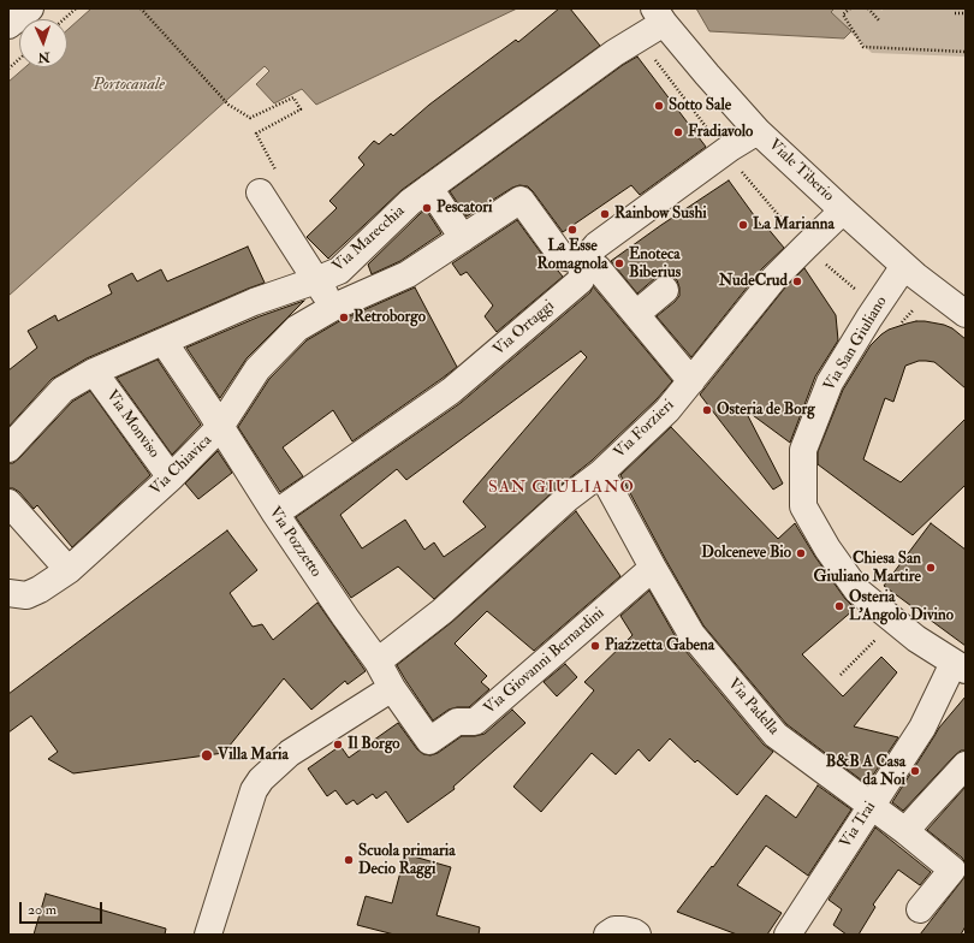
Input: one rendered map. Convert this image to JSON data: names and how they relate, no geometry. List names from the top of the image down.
{
  "streets": {
    "street": [
      "Viale Tiberio",
      "Via Marecchia",
      "Via Ortaggi",
      "Via San Giuliano",
      "Via Monviso",
      "Via Forzieri",
      "Via Chiavica",
      "Via Pozzetto",
      "Via Giovanni Bernardini",
      "Via Padella",
      "Via Trai"
    ]
  },
  "crossings": [
    ["Viale Tiberio", "Via Marecchia"],
    ["Viale Tiberio", "Via Ortaggi"],
    ["Viale Tiberio", "Via San Giuliano"],
    ["Viale Tiberio", "Via Forzieri"],
    ["Via Marecchia", "Via Monviso"],
    ["Via Marecchia", "Via Pozzetto"],
    ["Via Ortaggi", "Via Chiavica"],
    ["Via Ortaggi", "Via Pozzetto"],
    ["Via San Giuliano", "Via Trai"],
    ["Via Monviso", "Via Chiavica"],
    ["Via Forzieri", "Via Pozzetto"],
    ["Via Forzieri", "Via Padella"],
    ["Via Chiavica", "Via Pozzetto"],
    ["Via Pozzetto", "Via Giovanni Bernardini"],
    ["Via Giovanni Bernardini", "Via Padella"],
    ["Via Padella", "Via Trai"]
  ],
  "districts": ["SAN GIULIANO"],
  "water": ["Portocanale"],
  "places": [
    "Sotto Sale",
    "Fradiavolo",
    "Pescatori",
    "Rainbow Sushi",
    "La Marianna",
    "La Esse Romagnola",
    "Enoteca Biberius",
    "NudeCrud",
    "Retroborgo",
    "Osteria de Borg",
    "Dolceneve Bio",
    "Chiesa San Giuliano Martire",
    "Osteria L’Angolo Divino",
    "Piazzetta Gabena",
    "Il Borgo",
    "Villa Maria",
    "B&B A Casa da Noi",
    "Scuola primaria Decio Raggi"
  ],
  "scale_bar": "20 m",
  "north": "bottom"
}
